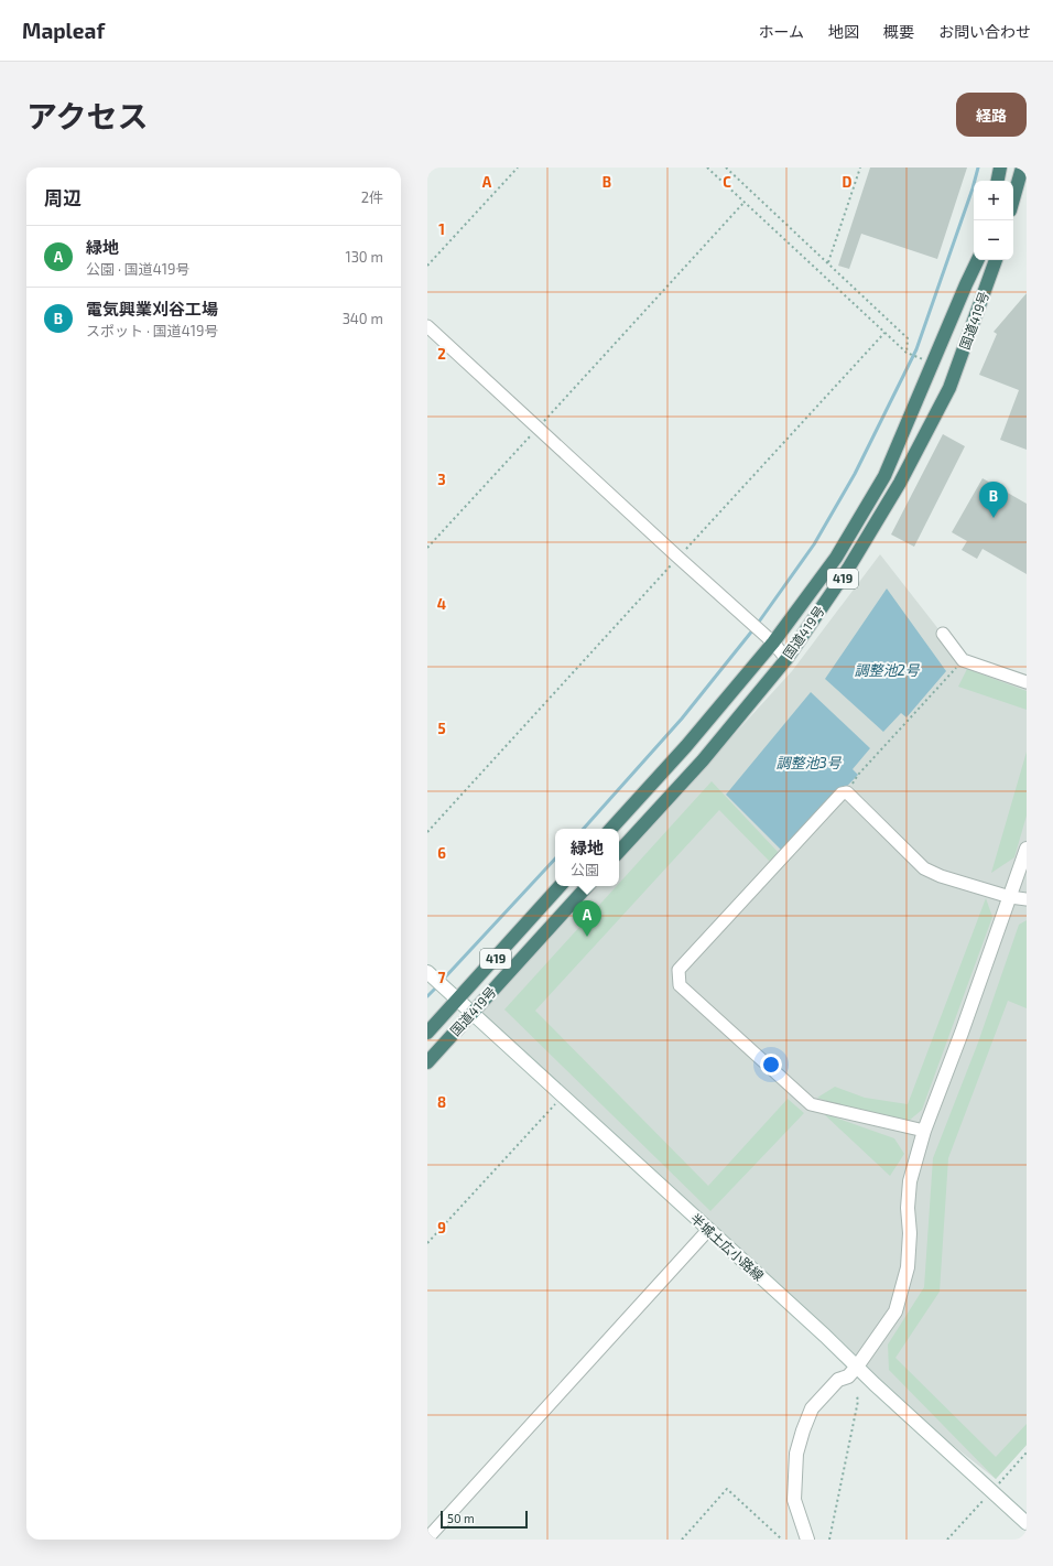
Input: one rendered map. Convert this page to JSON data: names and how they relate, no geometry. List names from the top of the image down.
{
  "streets": {
    "highway": ["国道419号", "419"],
    "main road": ["半城土広小路線"]
  },
  "crossings": [
    ["国道419号", "半城土広小路線"]
  ],
  "water": ["調整池2号", "調整池3号"],
  "scale_bar": "50 m",
  "page": {
    "header": "Mapleaf",
    "nav": [
      "ホーム",
      "地図",
      "概要",
      "お問い合わせ"
    ],
    "title": "アクセス",
    "buttons": "経路",
    "heading": ["周辺", "2件"],
    "map_buttons": ["+", "−"],
    "list": [
      {
        "mark": "A",
        "name": "緑地",
        "note": "公園 · 国道419号",
        "value": "130 m"
      },
      {
        "mark": "B",
        "name": "電気興業刈谷工場",
        "note": "スポット · 国道419号",
        "value": "340 m"
      }
    ],
    "pins": ["B", "A"],
    "popup": ["緑地", "公園"],
    "scale": "50 m"
  },
  "grid": {
    "columns": [
      "A",
      "B",
      "C",
      "D"
    ],
    "rows": [
      "1",
      "2",
      "3",
      "4",
      "5",
      "6",
      "7",
      "8",
      "9"
    ]
  }
}
